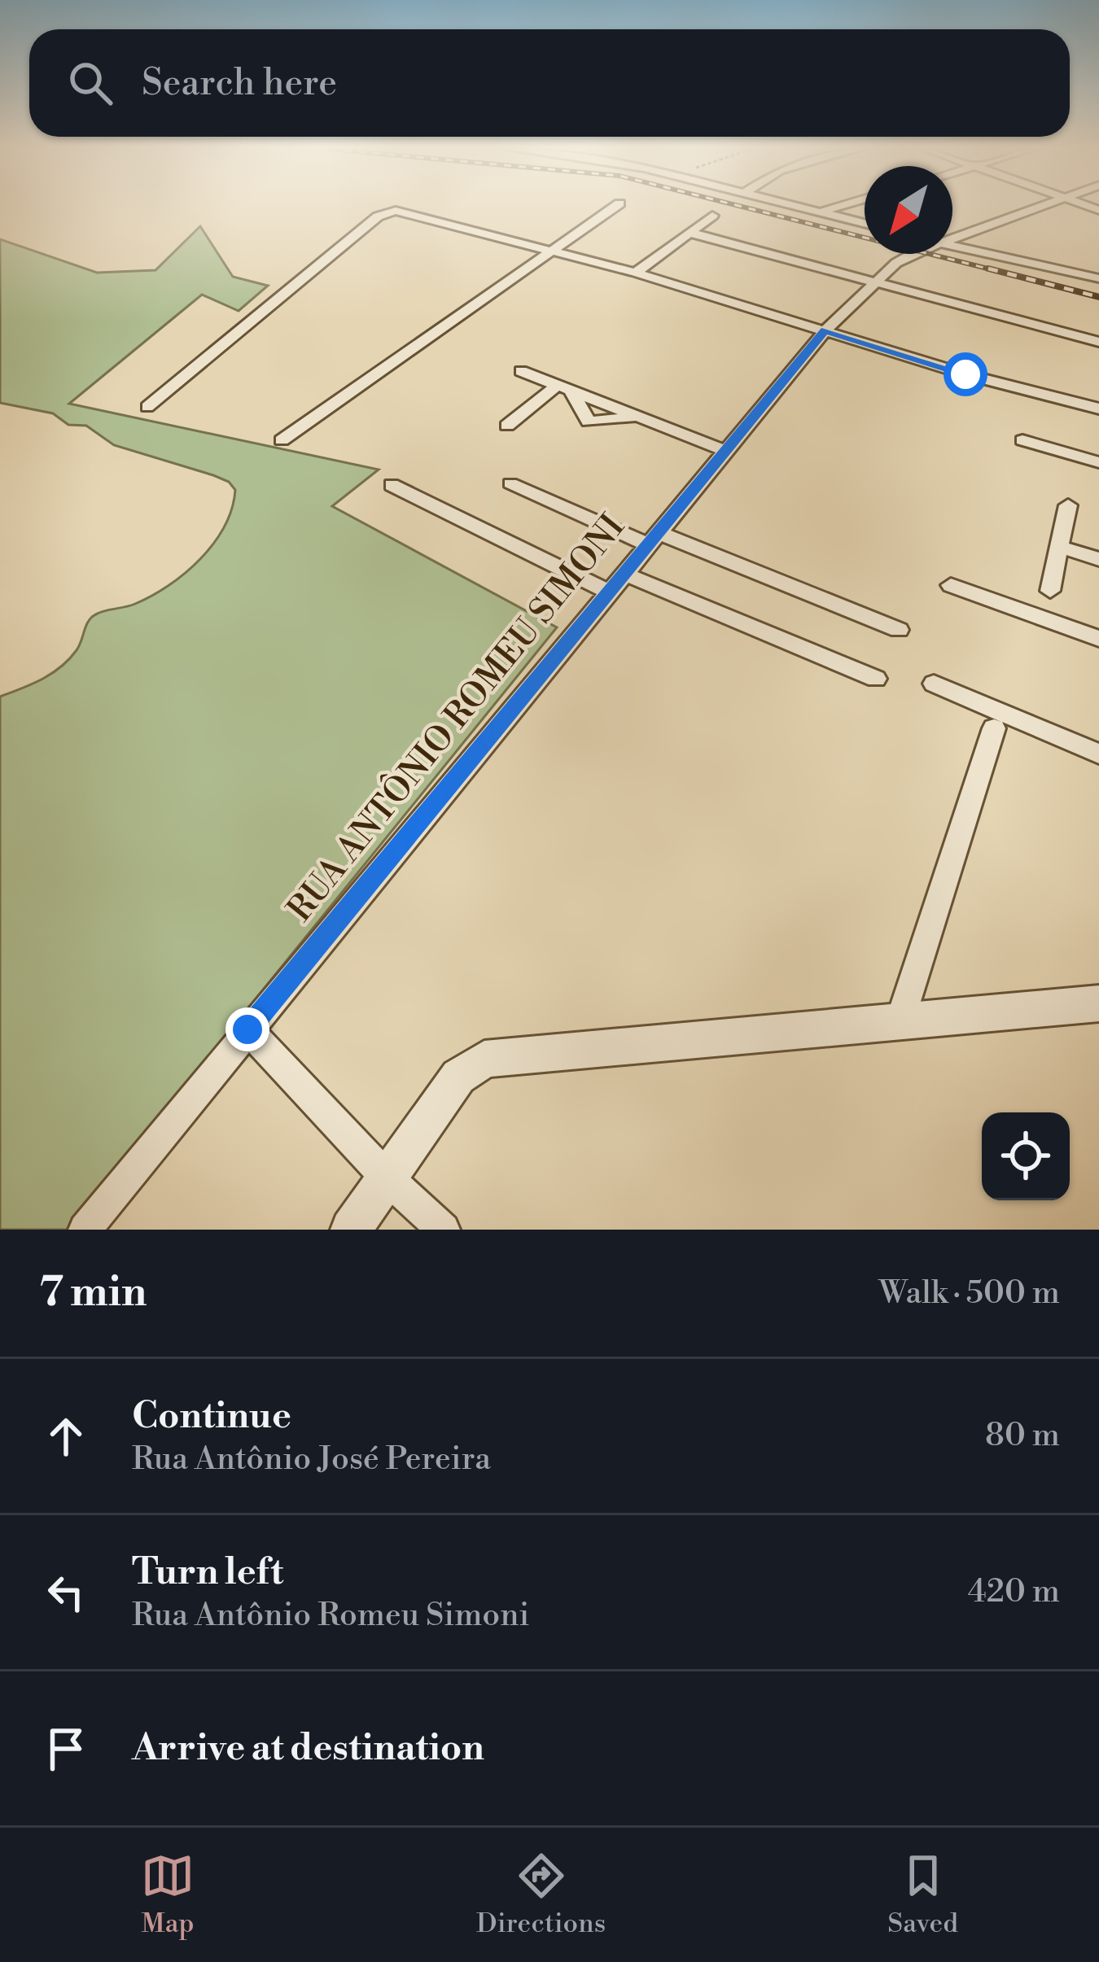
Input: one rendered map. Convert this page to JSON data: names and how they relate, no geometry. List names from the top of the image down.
{
  "streets": {
    "street": ["RUA ANTÔNIO ROMEU SIMONI"]
  },
  "north": "bottom left",
  "page": {
    "search": "Search here",
    "heading": ["7 min", "Walk · 500 m"],
    "list": [
      ["Continue", "Rua Antônio José Pereira", "80 m"],
      ["Turn left", "Rua Antônio Romeu Simoni", "420 m"],
      "Arrive at destination"
    ],
    "nav": ["Map", "Directions", "Saved"]
  }
}
